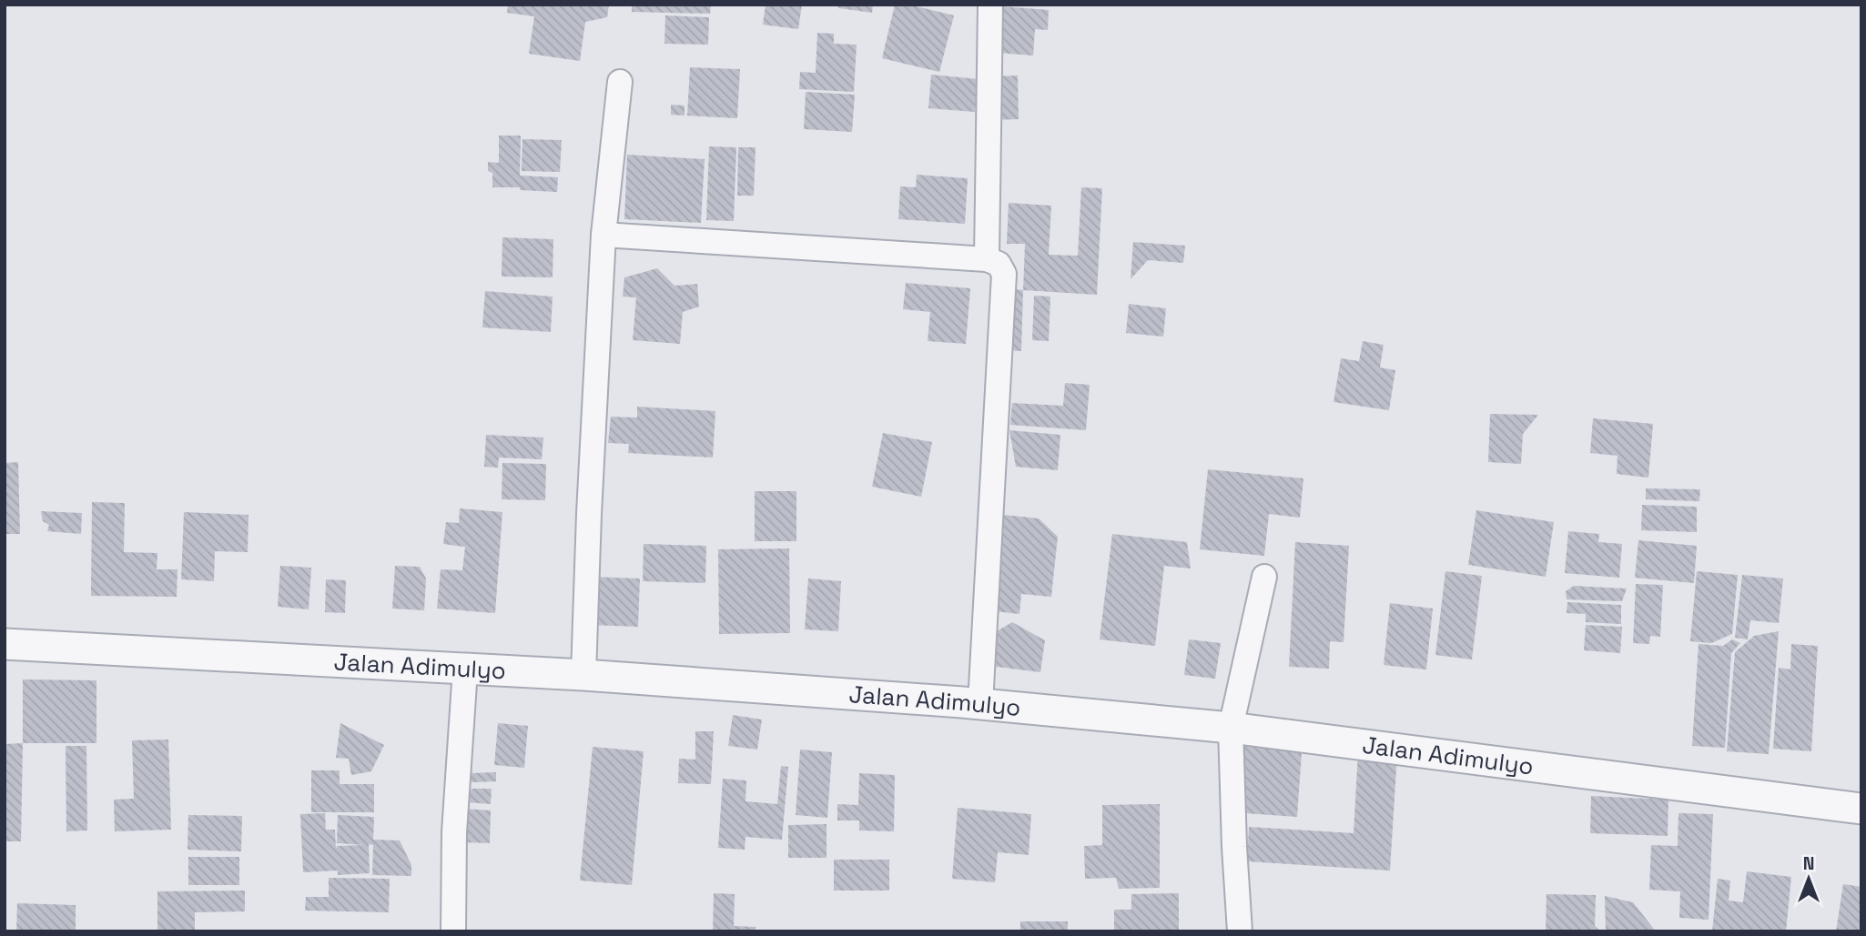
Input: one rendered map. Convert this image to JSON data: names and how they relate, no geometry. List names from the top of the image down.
{
  "streets": {
    "street": ["Jalan Adimulyo"]
  },
  "north": "top"
}
